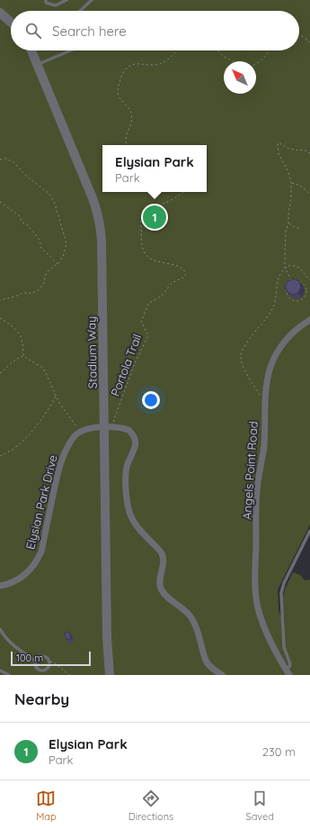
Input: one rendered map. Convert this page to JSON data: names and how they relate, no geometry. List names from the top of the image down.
{
  "streets": {
    "main road": ["Stadium Way"],
    "street": ["Angels Point Road", "Elysian Park Drive"],
    "path": ["Portola Trail"]
  },
  "crossings": [
    ["Stadium Way", "Portola Trail"]
  ],
  "scale_bar": "100 m",
  "north": "top left",
  "page": {
    "search": "Search here",
    "popup": ["Elysian Park", "Park"],
    "pins": "1",
    "scale": "100 m",
    "heading": "Nearby",
    "list": [
      {
        "mark": "1",
        "name": "Elysian Park",
        "note": "Park",
        "value": "230 m"
      }
    ],
    "nav": ["Map", "Directions", "Saved"]
  }
}
